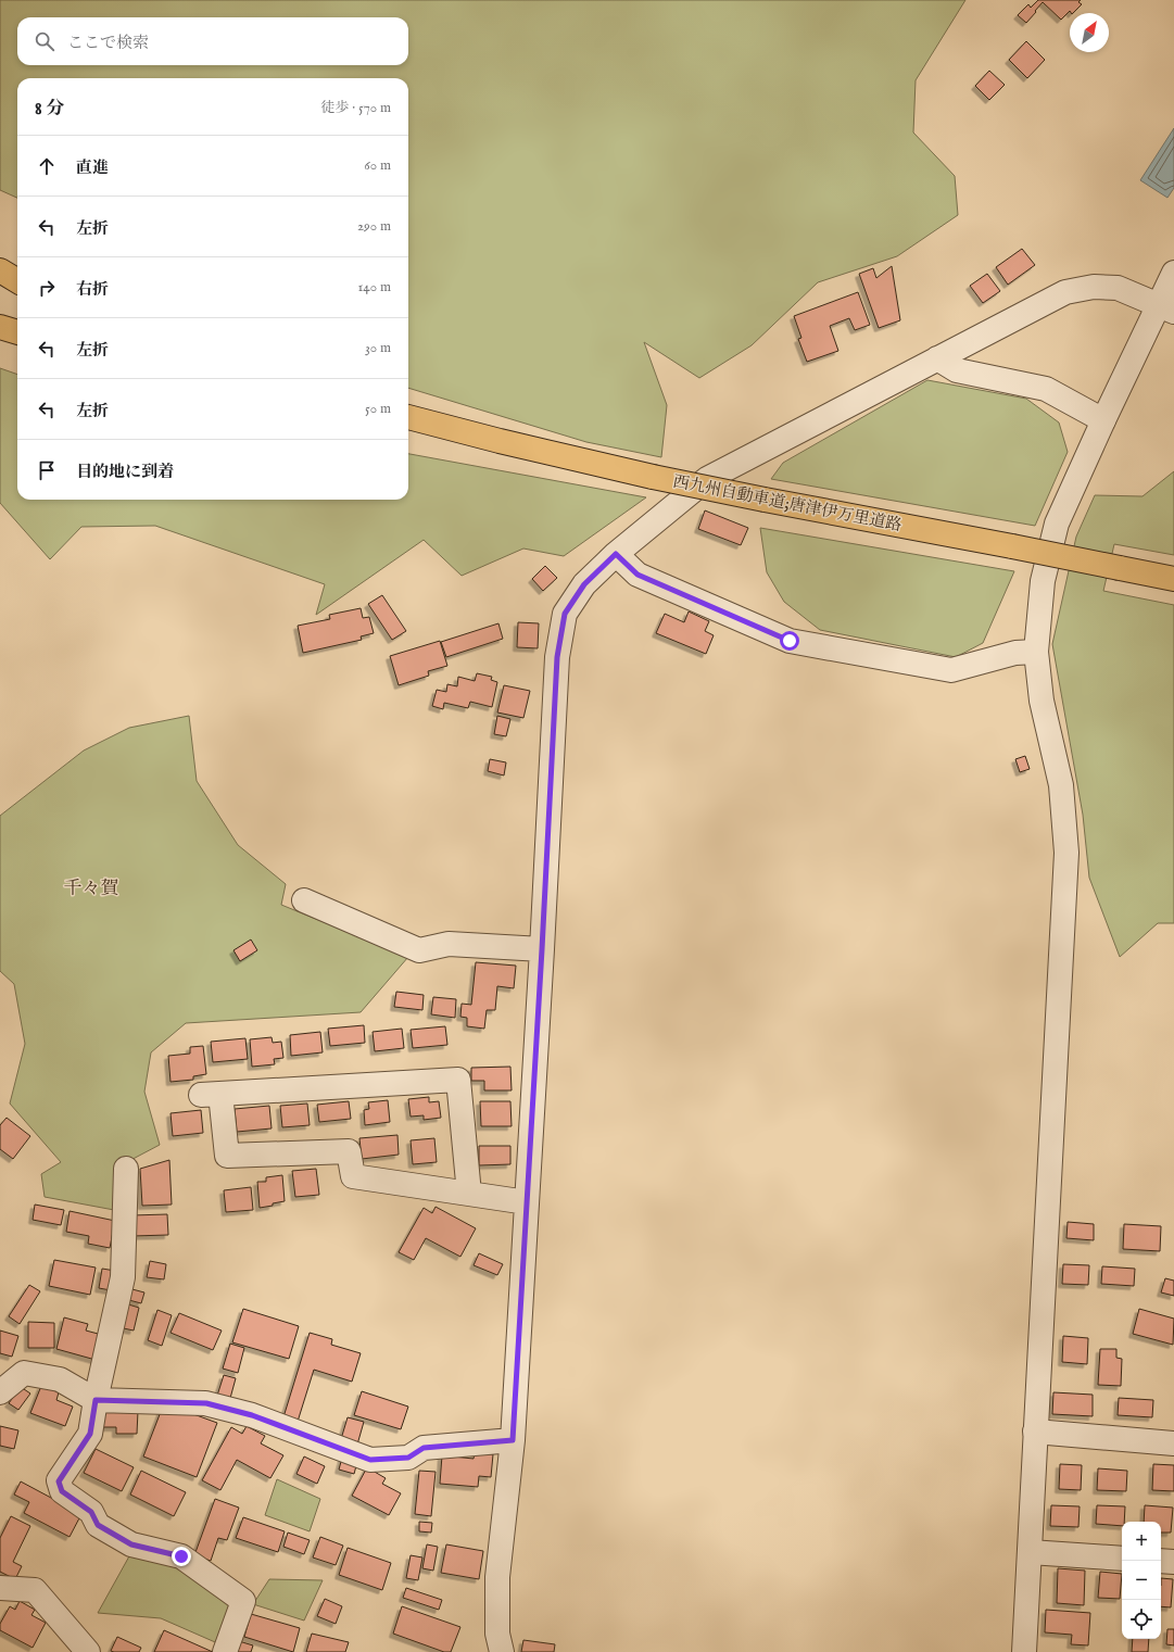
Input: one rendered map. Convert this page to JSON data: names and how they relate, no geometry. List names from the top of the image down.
{
  "streets": {
    "highway": ["西九州自動車道;唐津伊万里道路"]
  },
  "districts": ["千々賀"],
  "north": "top right",
  "page": {
    "search": "ここで検索",
    "heading": ["8 分", "徒歩 · 570 m"],
    "list": [
      ["直進", "60 m"],
      ["左折", "290 m"],
      ["右折", "140 m"],
      ["左折", "30 m"],
      ["左折", "50 m"],
      "目的地に到着"
    ],
    "map_buttons": ["+", "−"]
  }
}
